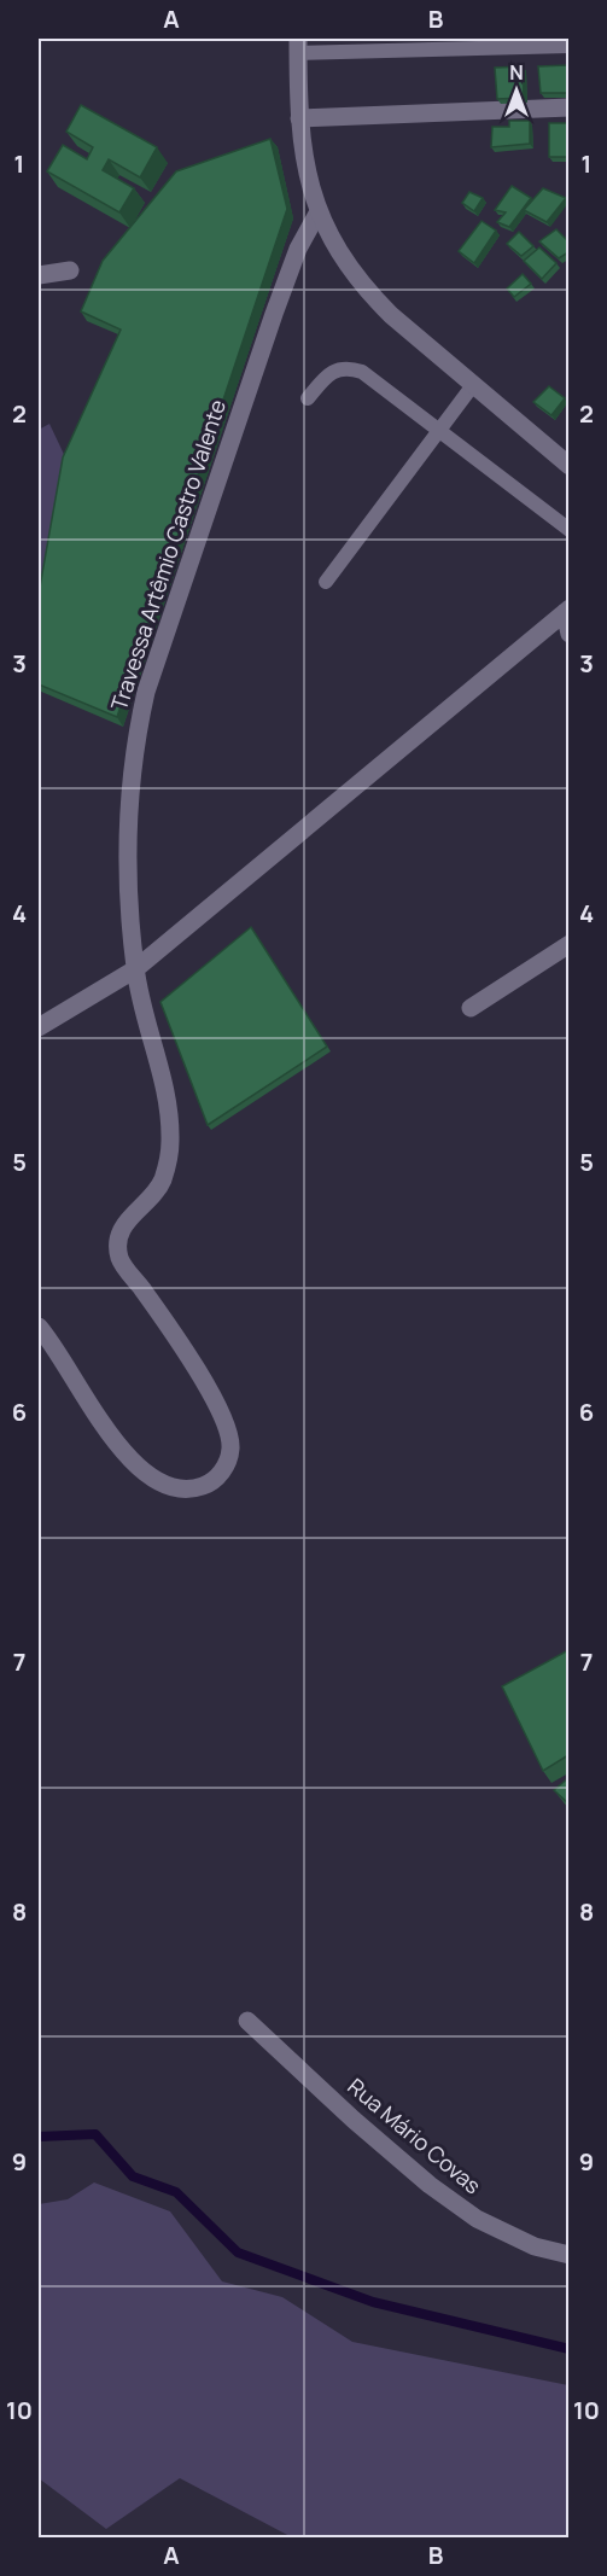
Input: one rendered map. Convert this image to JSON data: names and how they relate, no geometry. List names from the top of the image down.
{
  "streets": {
    "street": ["Travessa Artêmio Castro Valente", "Rua Mário Covas"]
  },
  "north": "top",
  "grid": {
    "columns": ["A", "B"],
    "rows": [
      "1",
      "2",
      "3",
      "4",
      "5",
      "6",
      "7",
      "8",
      "9",
      "10"
    ]
  }
}
